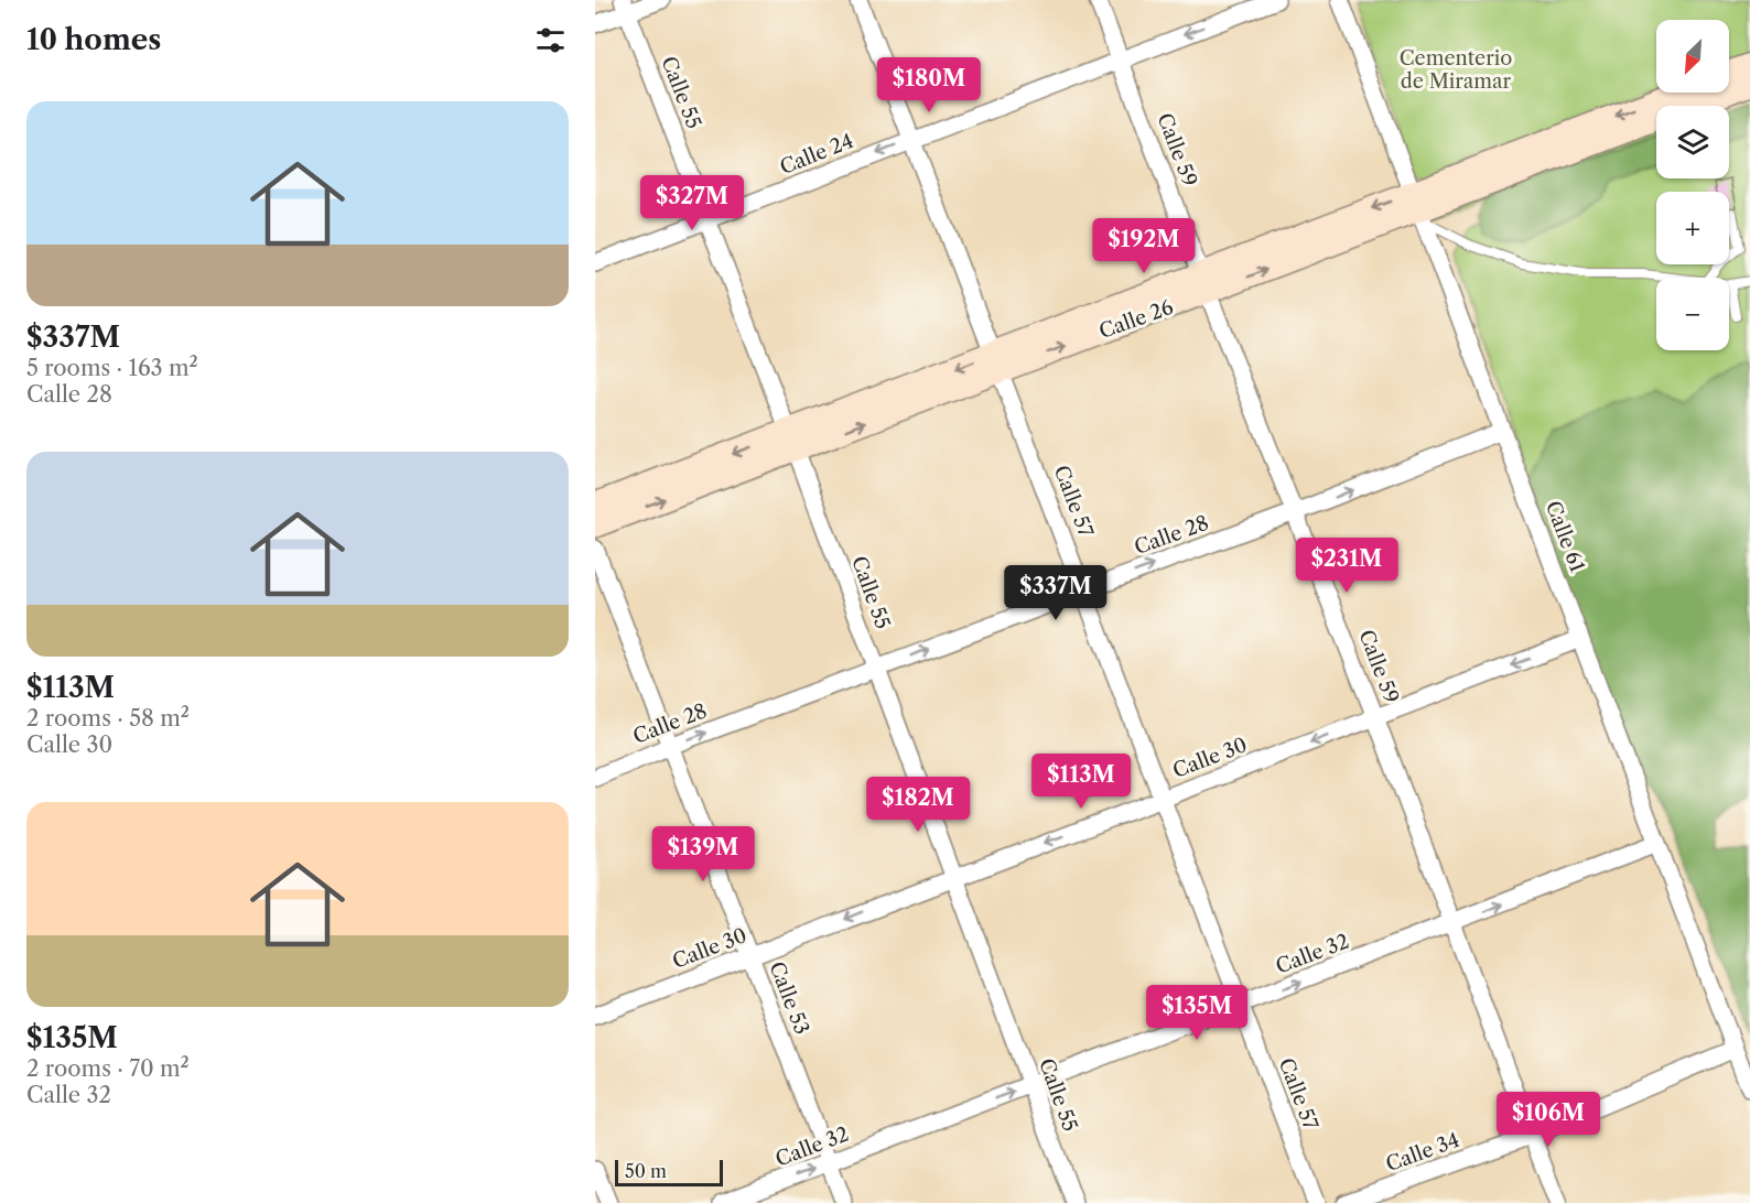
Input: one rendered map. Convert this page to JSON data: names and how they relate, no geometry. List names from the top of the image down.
{
  "streets": {
    "main road": ["Calle 26"],
    "street": [
      "Calle 55",
      "Calle 59",
      "Calle 24",
      "Calle 57",
      "Calle 28",
      "Calle 61",
      "Calle 30",
      "Calle 32",
      "Calle 53",
      "Calle 34"
    ]
  },
  "crossings": [
    ["Calle 55", "Calle 24"],
    ["Calle 55", "Calle 26"],
    ["Calle 55", "Calle 28"],
    ["Calle 55", "Calle 30"],
    ["Calle 55", "Calle 32"],
    ["Calle 59", "Calle 24"],
    ["Calle 59", "Calle 26"],
    ["Calle 59", "Calle 28"],
    ["Calle 59", "Calle 30"],
    ["Calle 59", "Calle 32"],
    ["Calle 59", "Calle 34"],
    ["Calle 24", "Calle 57"],
    ["Calle 26", "Calle 57"],
    ["Calle 26", "Calle 61"],
    ["Calle 57", "Calle 28"],
    ["Calle 57", "Calle 30"],
    ["Calle 57", "Calle 32"],
    ["Calle 28", "Calle 61"],
    ["Calle 28", "Calle 53"],
    ["Calle 61", "Calle 30"],
    ["Calle 61", "Calle 32"],
    ["Calle 61", "Calle 34"],
    ["Calle 30", "Calle 53"],
    ["Calle 32", "Calle 53"]
  ],
  "one_way": [
    "Calle 24",
    "Calle 28",
    "Calle 30",
    "Calle 32"
  ],
  "parks": ["Cementerio de Miramar"],
  "scale_bar": "50 m",
  "north": "bottom left",
  "page": {
    "heading": "10 homes",
    "map_buttons": ["+", "−"],
    "price": [
      "$180M",
      "$327M",
      "$192M",
      "$231M",
      "$337M",
      "$113M",
      "$182M",
      "$139M",
      "$135M",
      "$106M"
    ],
    "list": [
      {
        "name": "$337M",
        "note": "5 rooms · 163 m² · Calle 28"
      },
      {
        "name": "$113M",
        "note": "2 rooms · 58 m² · Calle 30"
      },
      {
        "name": "$135M",
        "note": "2 rooms · 70 m² · Calle 32"
      }
    ],
    "scale": "50 m"
  }
}
